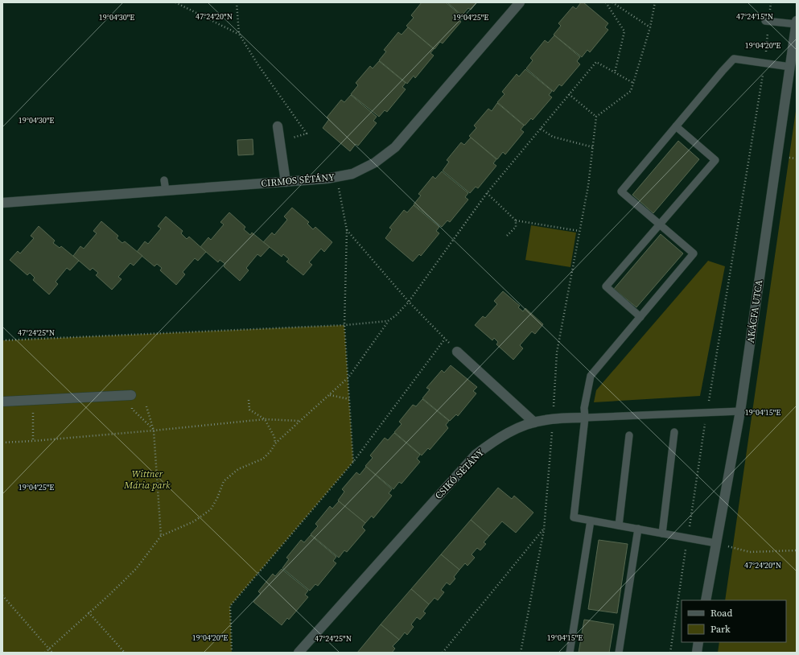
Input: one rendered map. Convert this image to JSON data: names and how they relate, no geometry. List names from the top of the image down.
{
  "streets": {
    "street": ["CIRMOS SÉTÁNY", "AKÁCFA UTCA", "CSIKÓ SÉTÁNY"]
  },
  "crossings": [
    ["AKÁCFA UTCA", "CSIKÓ SÉTÁNY"]
  ],
  "parks": ["Wittner Mária park"],
  "legend": ["Road", "Park"],
  "coordinates": [
    "47°24'20\"N",
    "47°24'15\"N",
    "19°04'30\"E",
    "19°04'25\"E",
    "19°04'20\"E",
    "47°24'25\"N",
    "19°04'15\"E"
  ]
}
